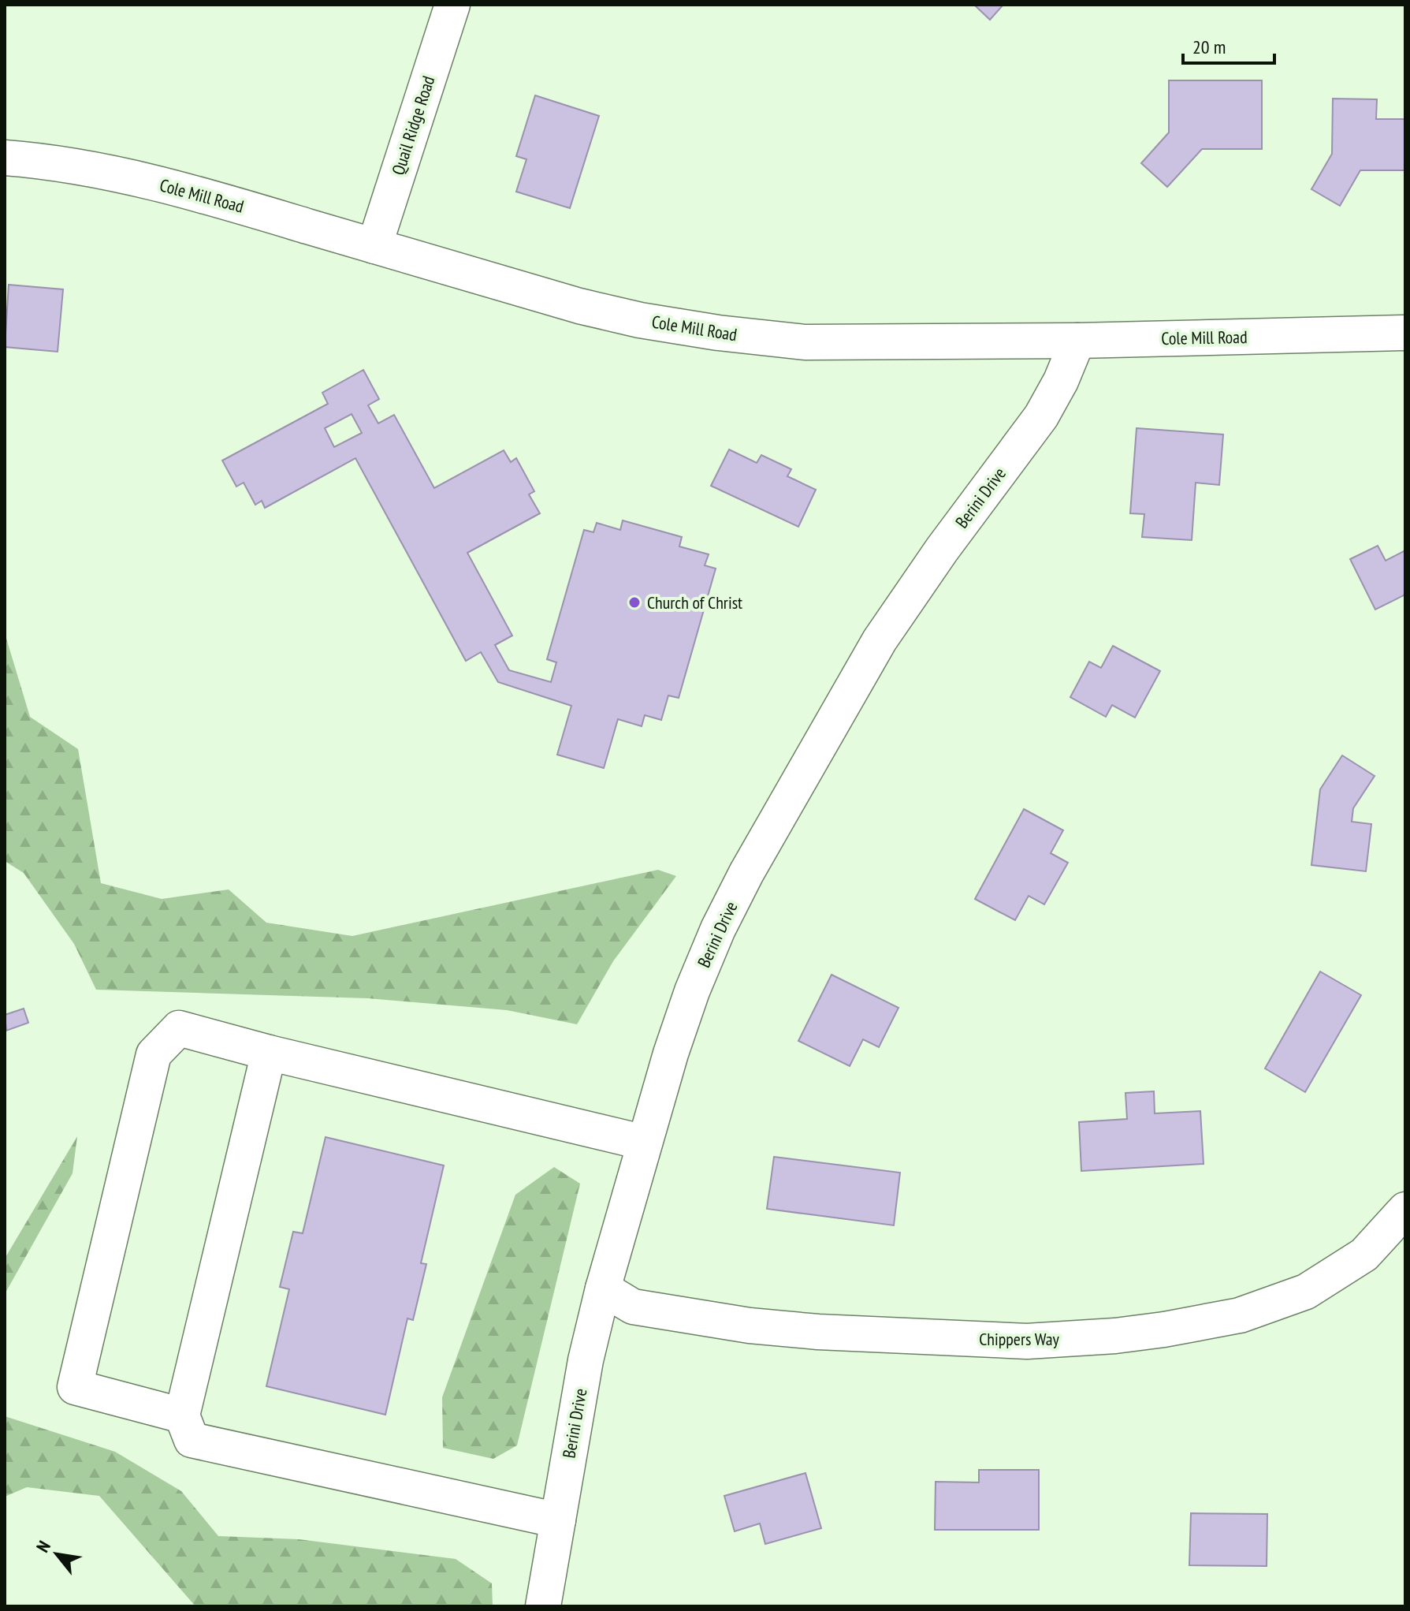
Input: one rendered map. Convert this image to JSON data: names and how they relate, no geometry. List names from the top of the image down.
{
  "streets": {
    "street": [
      "Quail Ridge Road",
      "Cole Mill Road",
      "Berini Drive",
      "Chippers Way"
    ]
  },
  "crossings": [
    ["Quail Ridge Road", "Cole Mill Road"],
    ["Cole Mill Road", "Berini Drive"],
    ["Berini Drive", "Chippers Way"]
  ],
  "places": ["Church of Christ"],
  "scale_bar": "20 m",
  "north": "top left"
}
